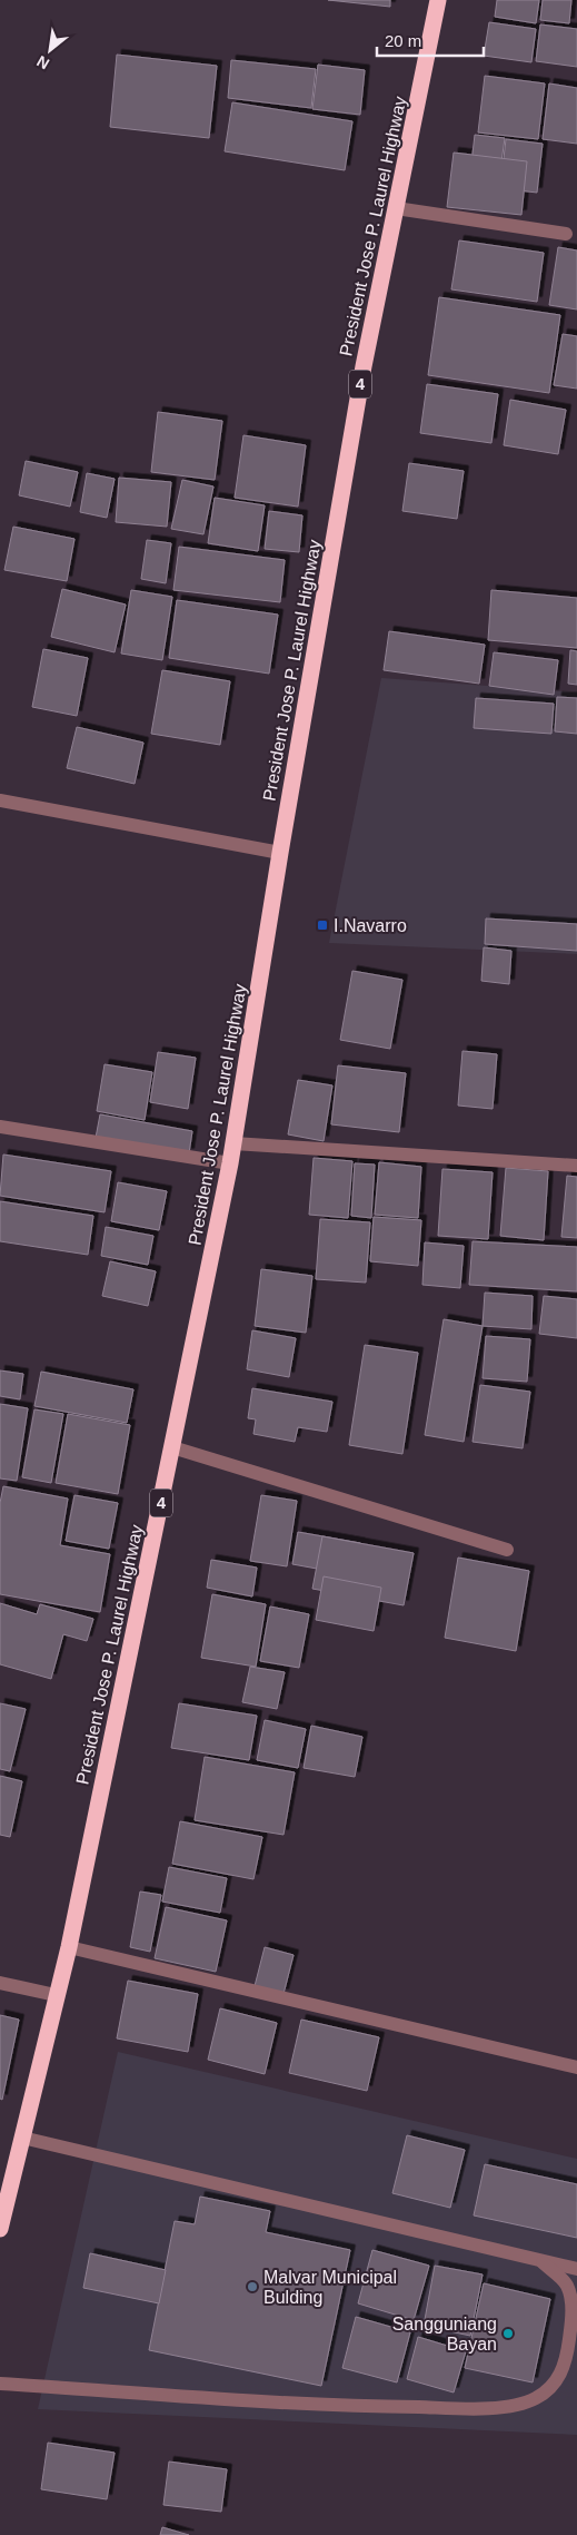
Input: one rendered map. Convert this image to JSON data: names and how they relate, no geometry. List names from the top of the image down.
{
  "streets": {
    "highway": ["President Jose P. Laurel Highway", "4"]
  },
  "places": {
    "transit": ["I.Navarro"],
    "other": ["Malvar Municipal Bulding", "Sangguniang Bayan"]
  },
  "scale_bar": "20 m",
  "north": "bottom left"
}
